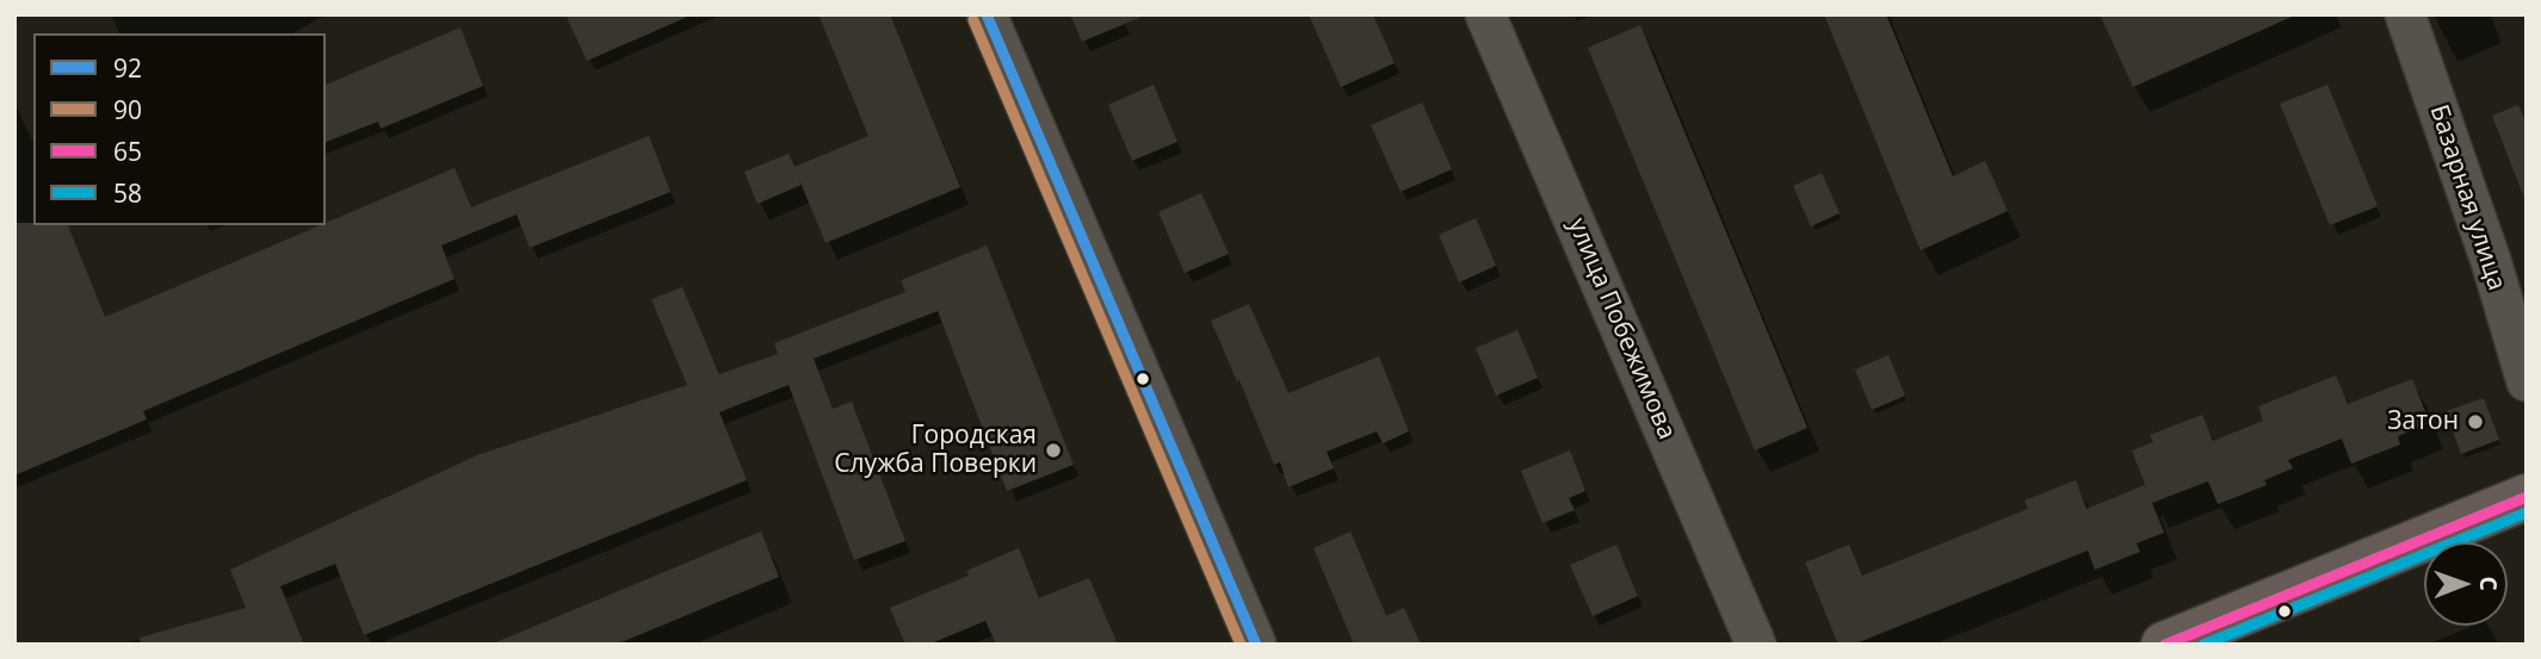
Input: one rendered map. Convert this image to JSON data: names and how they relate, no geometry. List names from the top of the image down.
{
  "streets": {
    "street": ["Базарная улица", "улица Побежимова"]
  },
  "places": ["Затон", "Городская Служба Поверки"],
  "lines": [
    "transit line 92",
    "transit line 90",
    "transit line 65",
    "transit line 58"
  ],
  "legend": [
    "92",
    "90",
    "65",
    "58"
  ],
  "north": "right"
}
